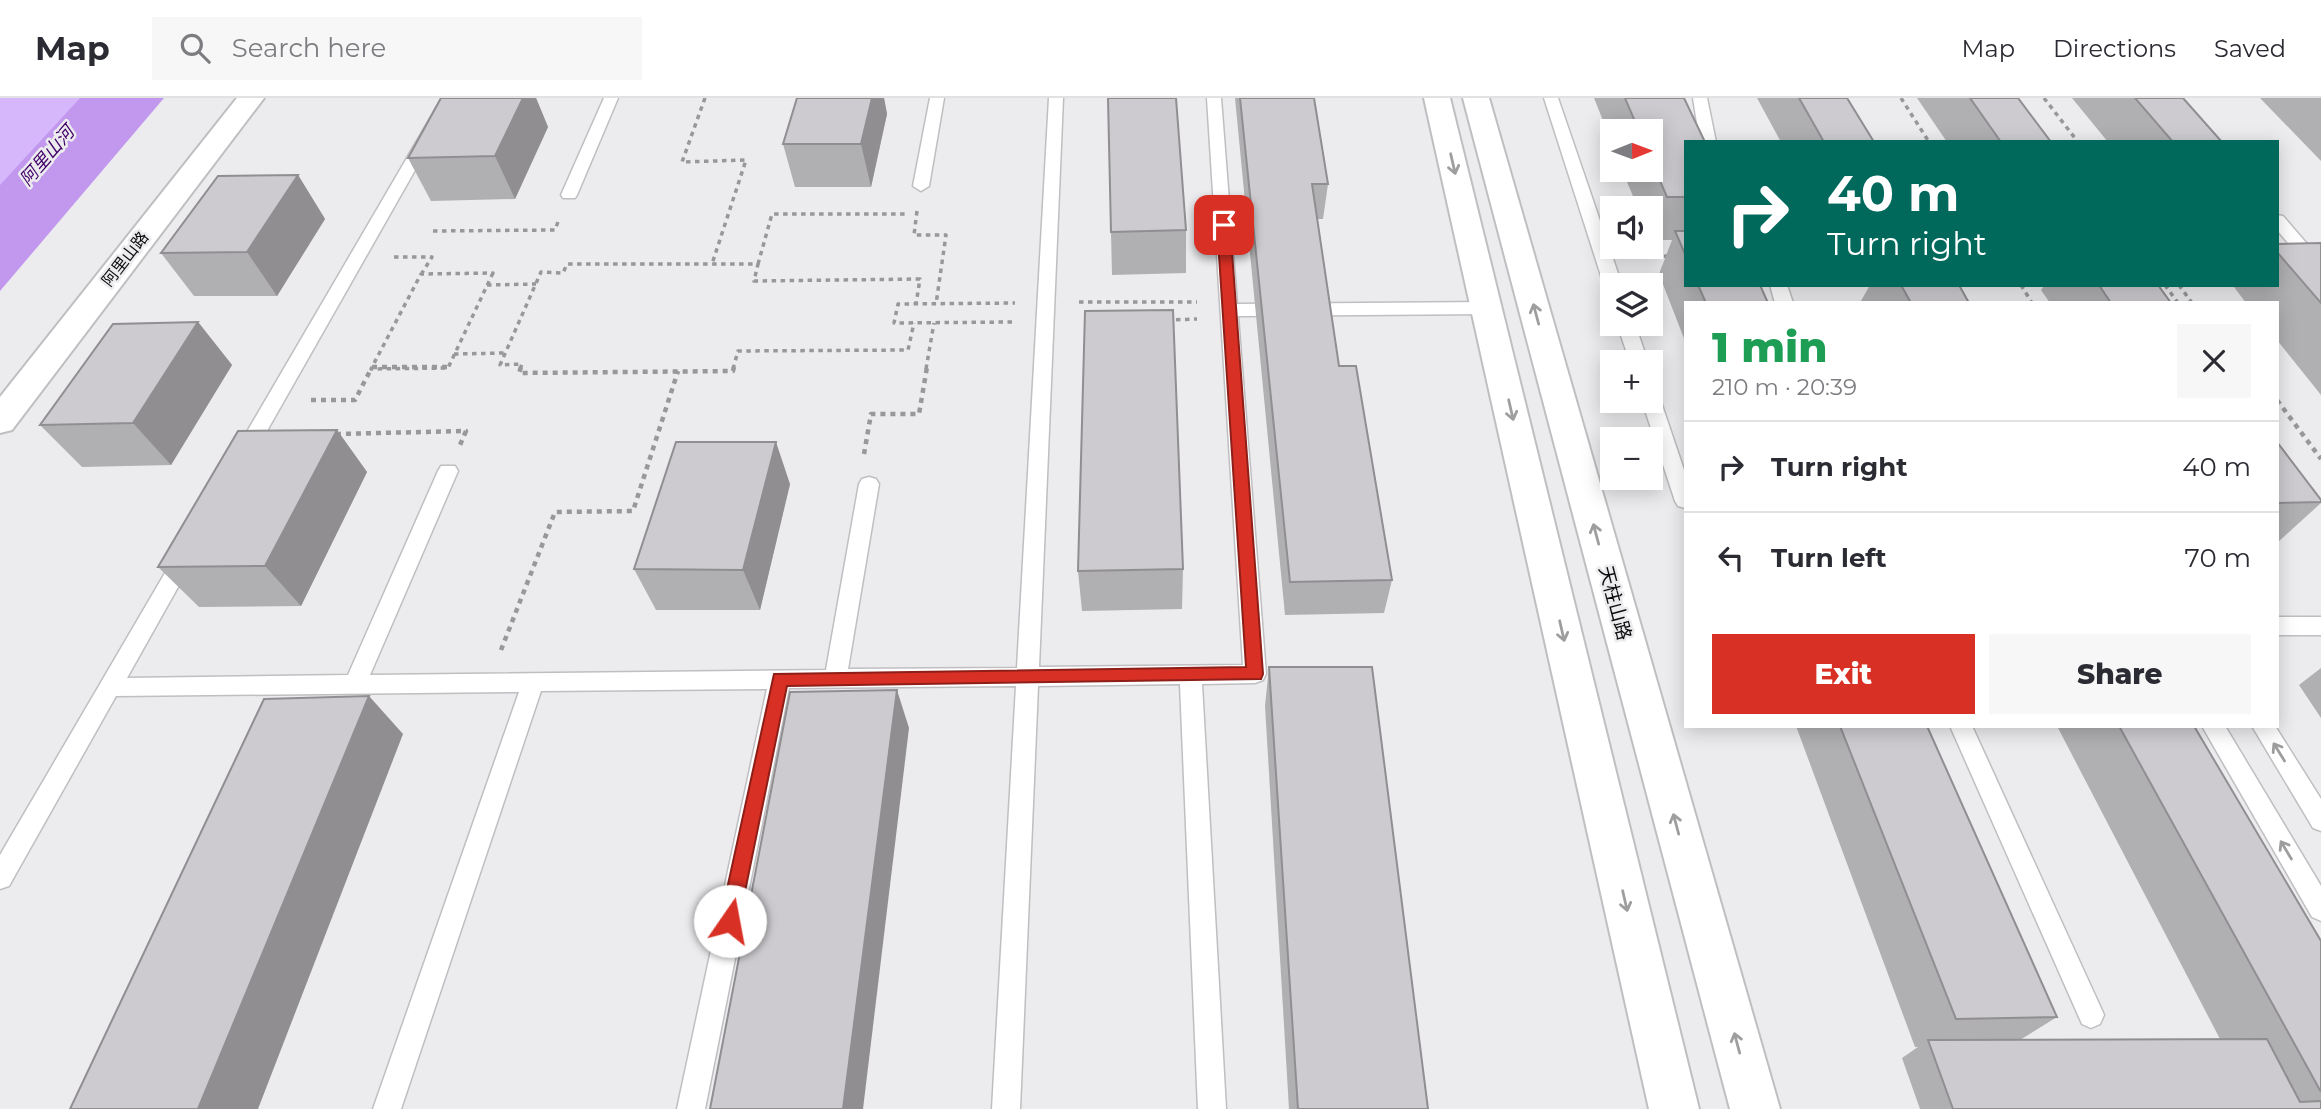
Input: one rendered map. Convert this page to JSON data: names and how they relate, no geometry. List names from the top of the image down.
{
  "streets": {
    "street": ["阿里山路", "天柱山路"]
  },
  "water": ["阿里山河"],
  "north": "right",
  "page": {
    "header": "Map",
    "search": "Search here",
    "nav": ["Map", "Directions", "Saved"],
    "map_buttons": ["+", "−"],
    "turn": ["40 m", "Turn right"],
    "heading": ["1 min", "210 m · 20:39"],
    "list": [
      {
        "name": "Turn right",
        "value": "40 m"
      },
      {
        "name": "Turn left",
        "value": "70 m"
      }
    ],
    "buttons": ["Exit", "Share"]
  }
}
